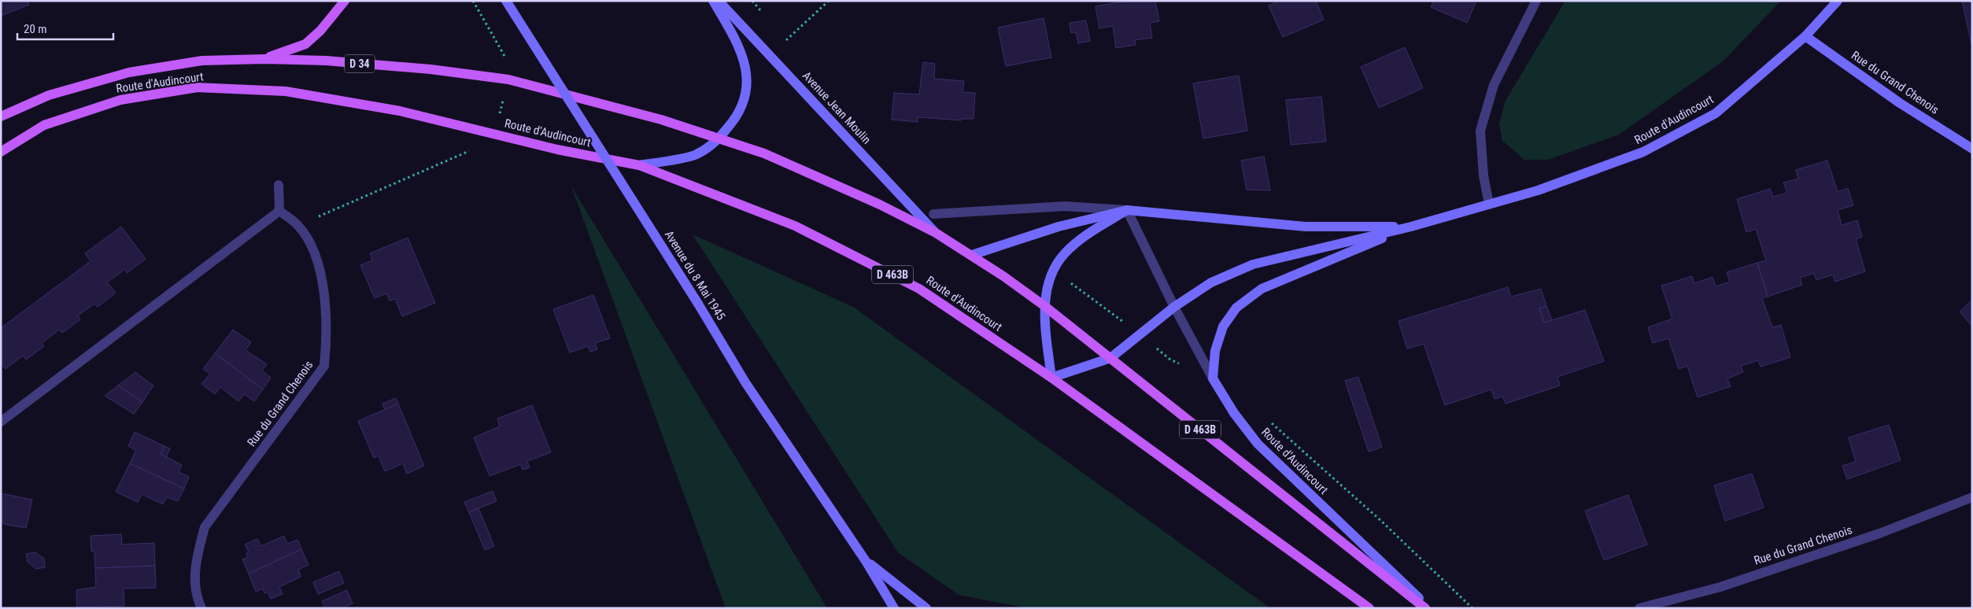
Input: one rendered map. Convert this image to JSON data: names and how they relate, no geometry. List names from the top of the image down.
{
  "streets": {
    "main road": [
      "D 34",
      "Route d'Audincourt",
      "Rue du Grand Chenois",
      "Avenue Jean Moulin",
      "D 463B",
      "Avenue du 8 Mai 1945"
    ]
  },
  "crossings": [
    ["Route d'Audincourt", "Rue du Grand Chenois"],
    ["Route d'Audincourt", "Avenue Jean Moulin"]
  ],
  "scale_bar": "20 m"
}
